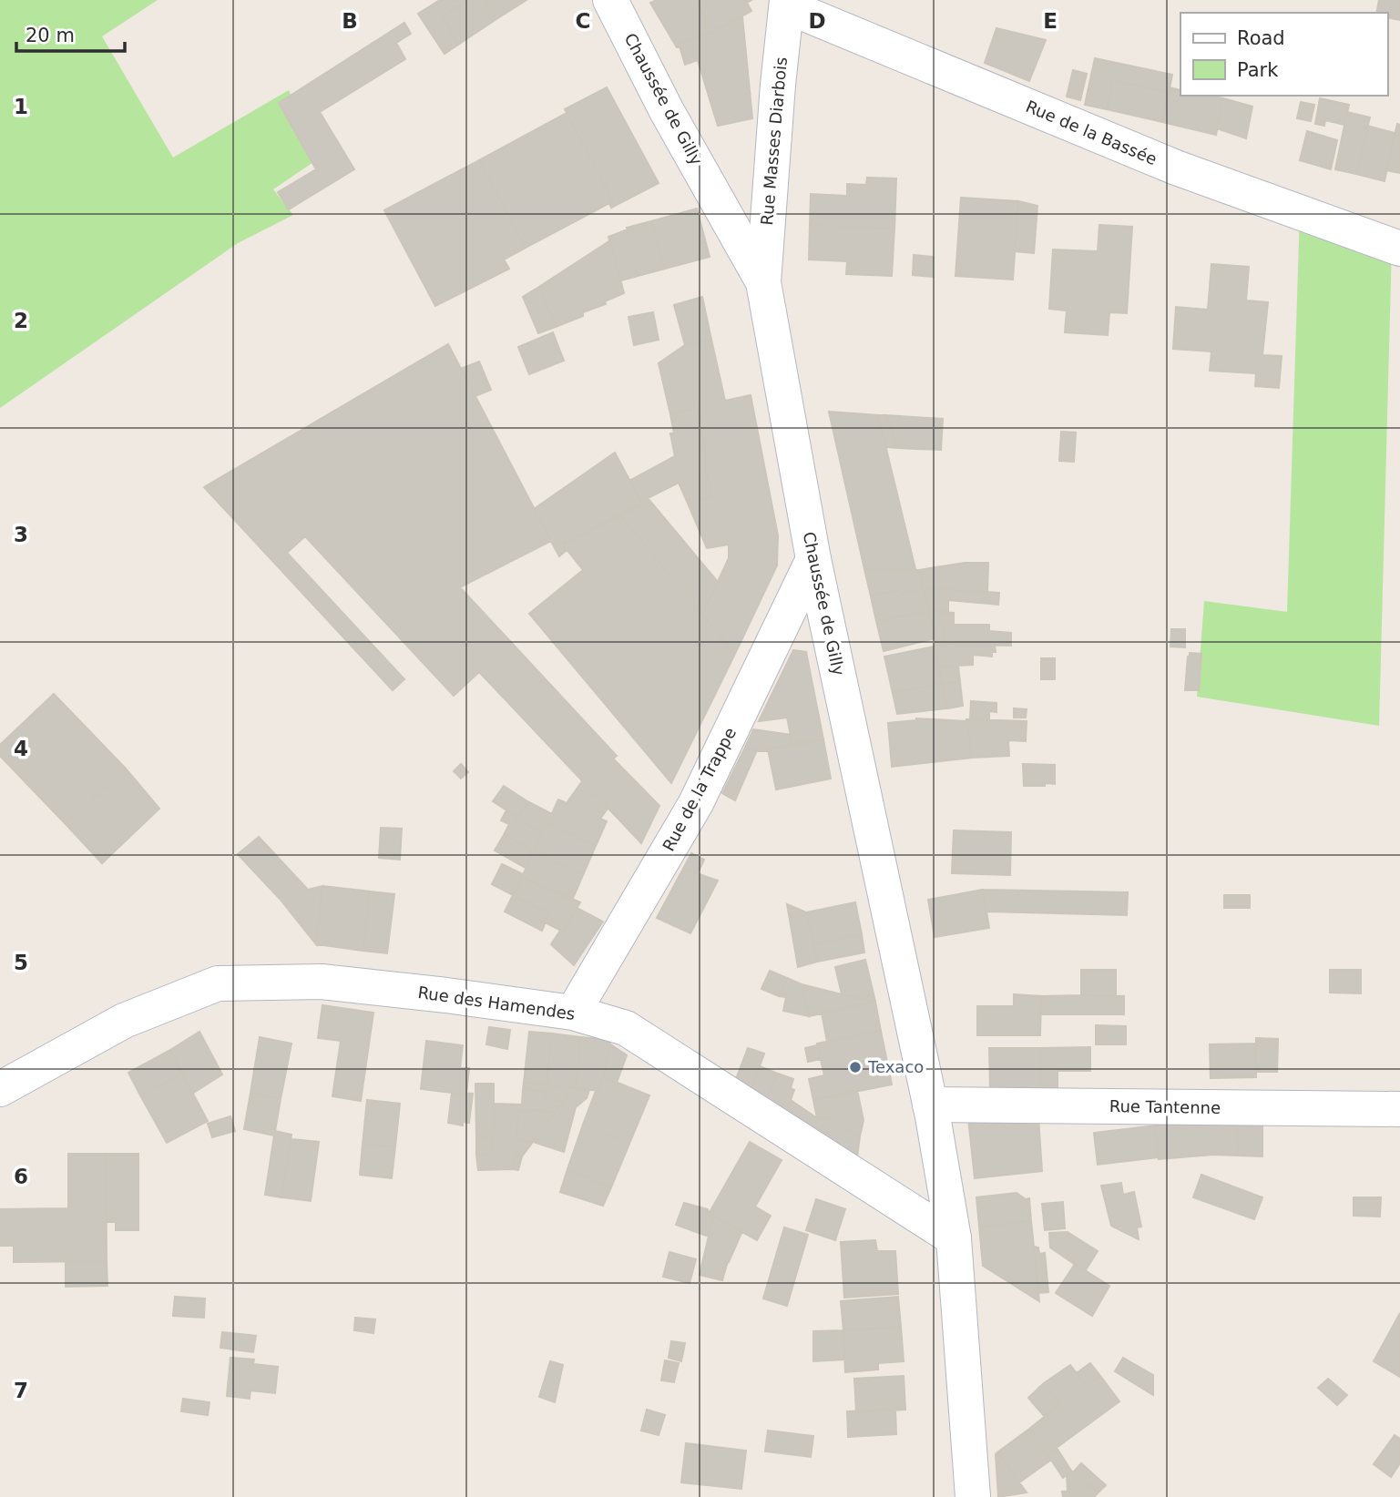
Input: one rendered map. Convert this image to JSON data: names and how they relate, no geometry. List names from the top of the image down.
{
  "streets": {
    "street": [
      "Chaussée de Gilly",
      "Rue de la Bassée",
      "Rue Masses Diarbois",
      "Rue de la Trappe",
      "Rue des Hamendes",
      "Rue Tantenne"
    ]
  },
  "crossings": [
    ["Chaussée de Gilly", "Rue Masses Diarbois"],
    ["Chaussée de Gilly", "Rue de la Trappe"],
    ["Chaussée de Gilly", "Rue des Hamendes"],
    ["Chaussée de Gilly", "Rue Tantenne"],
    ["Rue de la Bassée", "Rue Masses Diarbois"],
    ["Rue de la Trappe", "Rue des Hamendes"]
  ],
  "places": ["Texaco"],
  "legend": ["Road", "Park"],
  "scale_bar": "20 m",
  "grid": {
    "columns": [
      "B",
      "C",
      "D",
      "E"
    ],
    "rows": [
      "1",
      "2",
      "3",
      "4",
      "5",
      "6",
      "7"
    ]
  }
}
